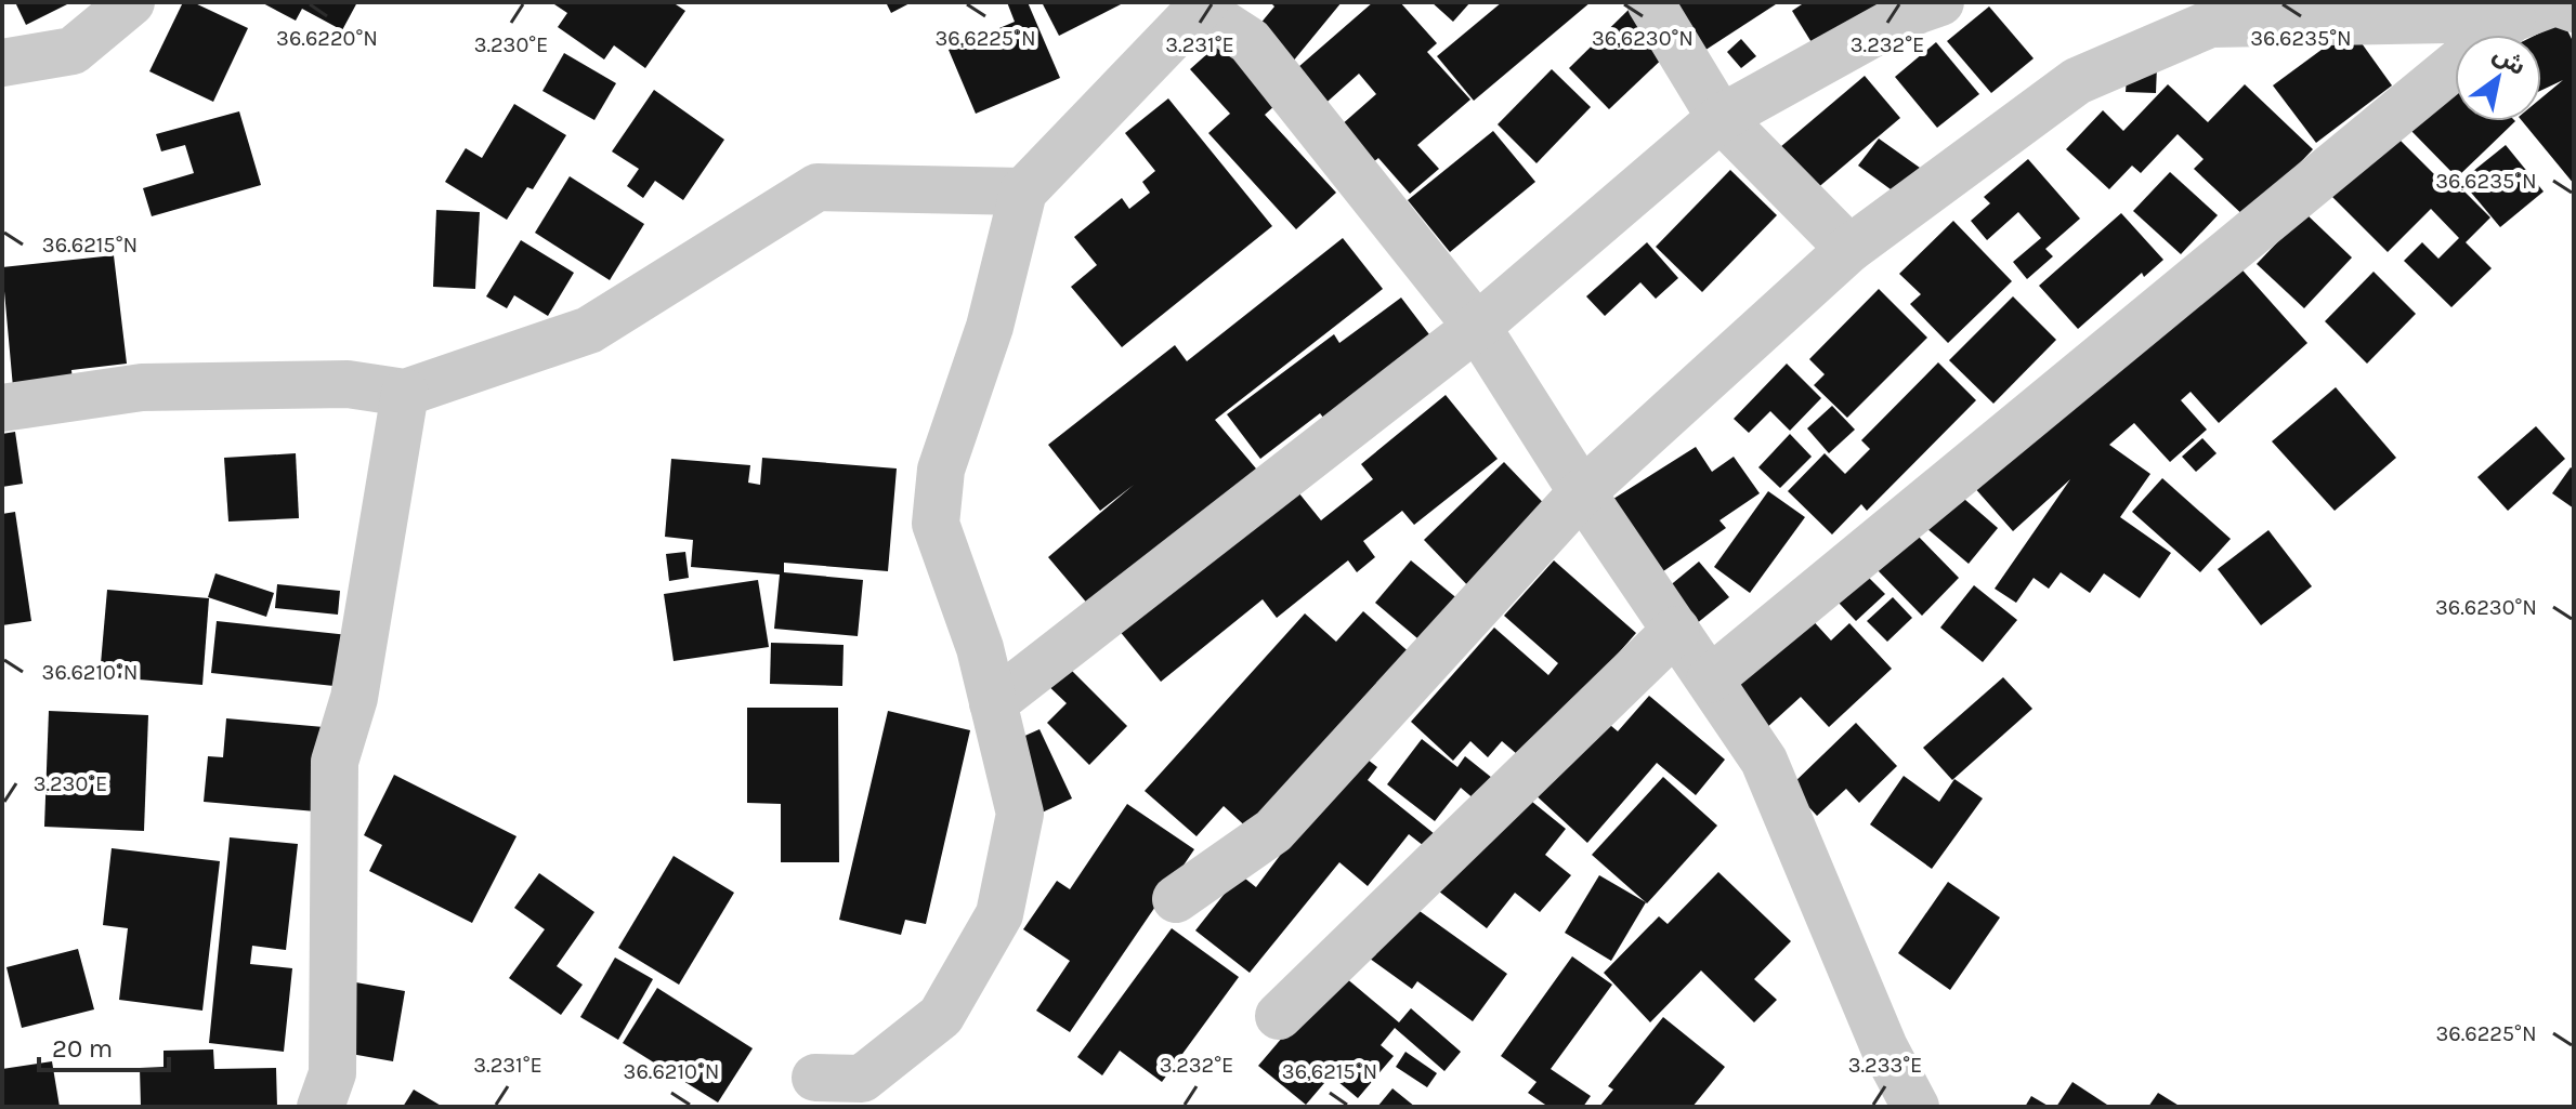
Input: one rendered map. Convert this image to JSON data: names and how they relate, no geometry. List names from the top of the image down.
{
  "scale_bar": "20 m",
  "north": "top right",
  "coordinates": [
    "36.6220°N",
    "36.6225°N",
    "36.6230°N",
    "36.6235°N",
    "3.230°E",
    "3.231°E",
    "3.232°E",
    "36.6215°N",
    "36.6210°N",
    "3.233°E"
  ]
}
